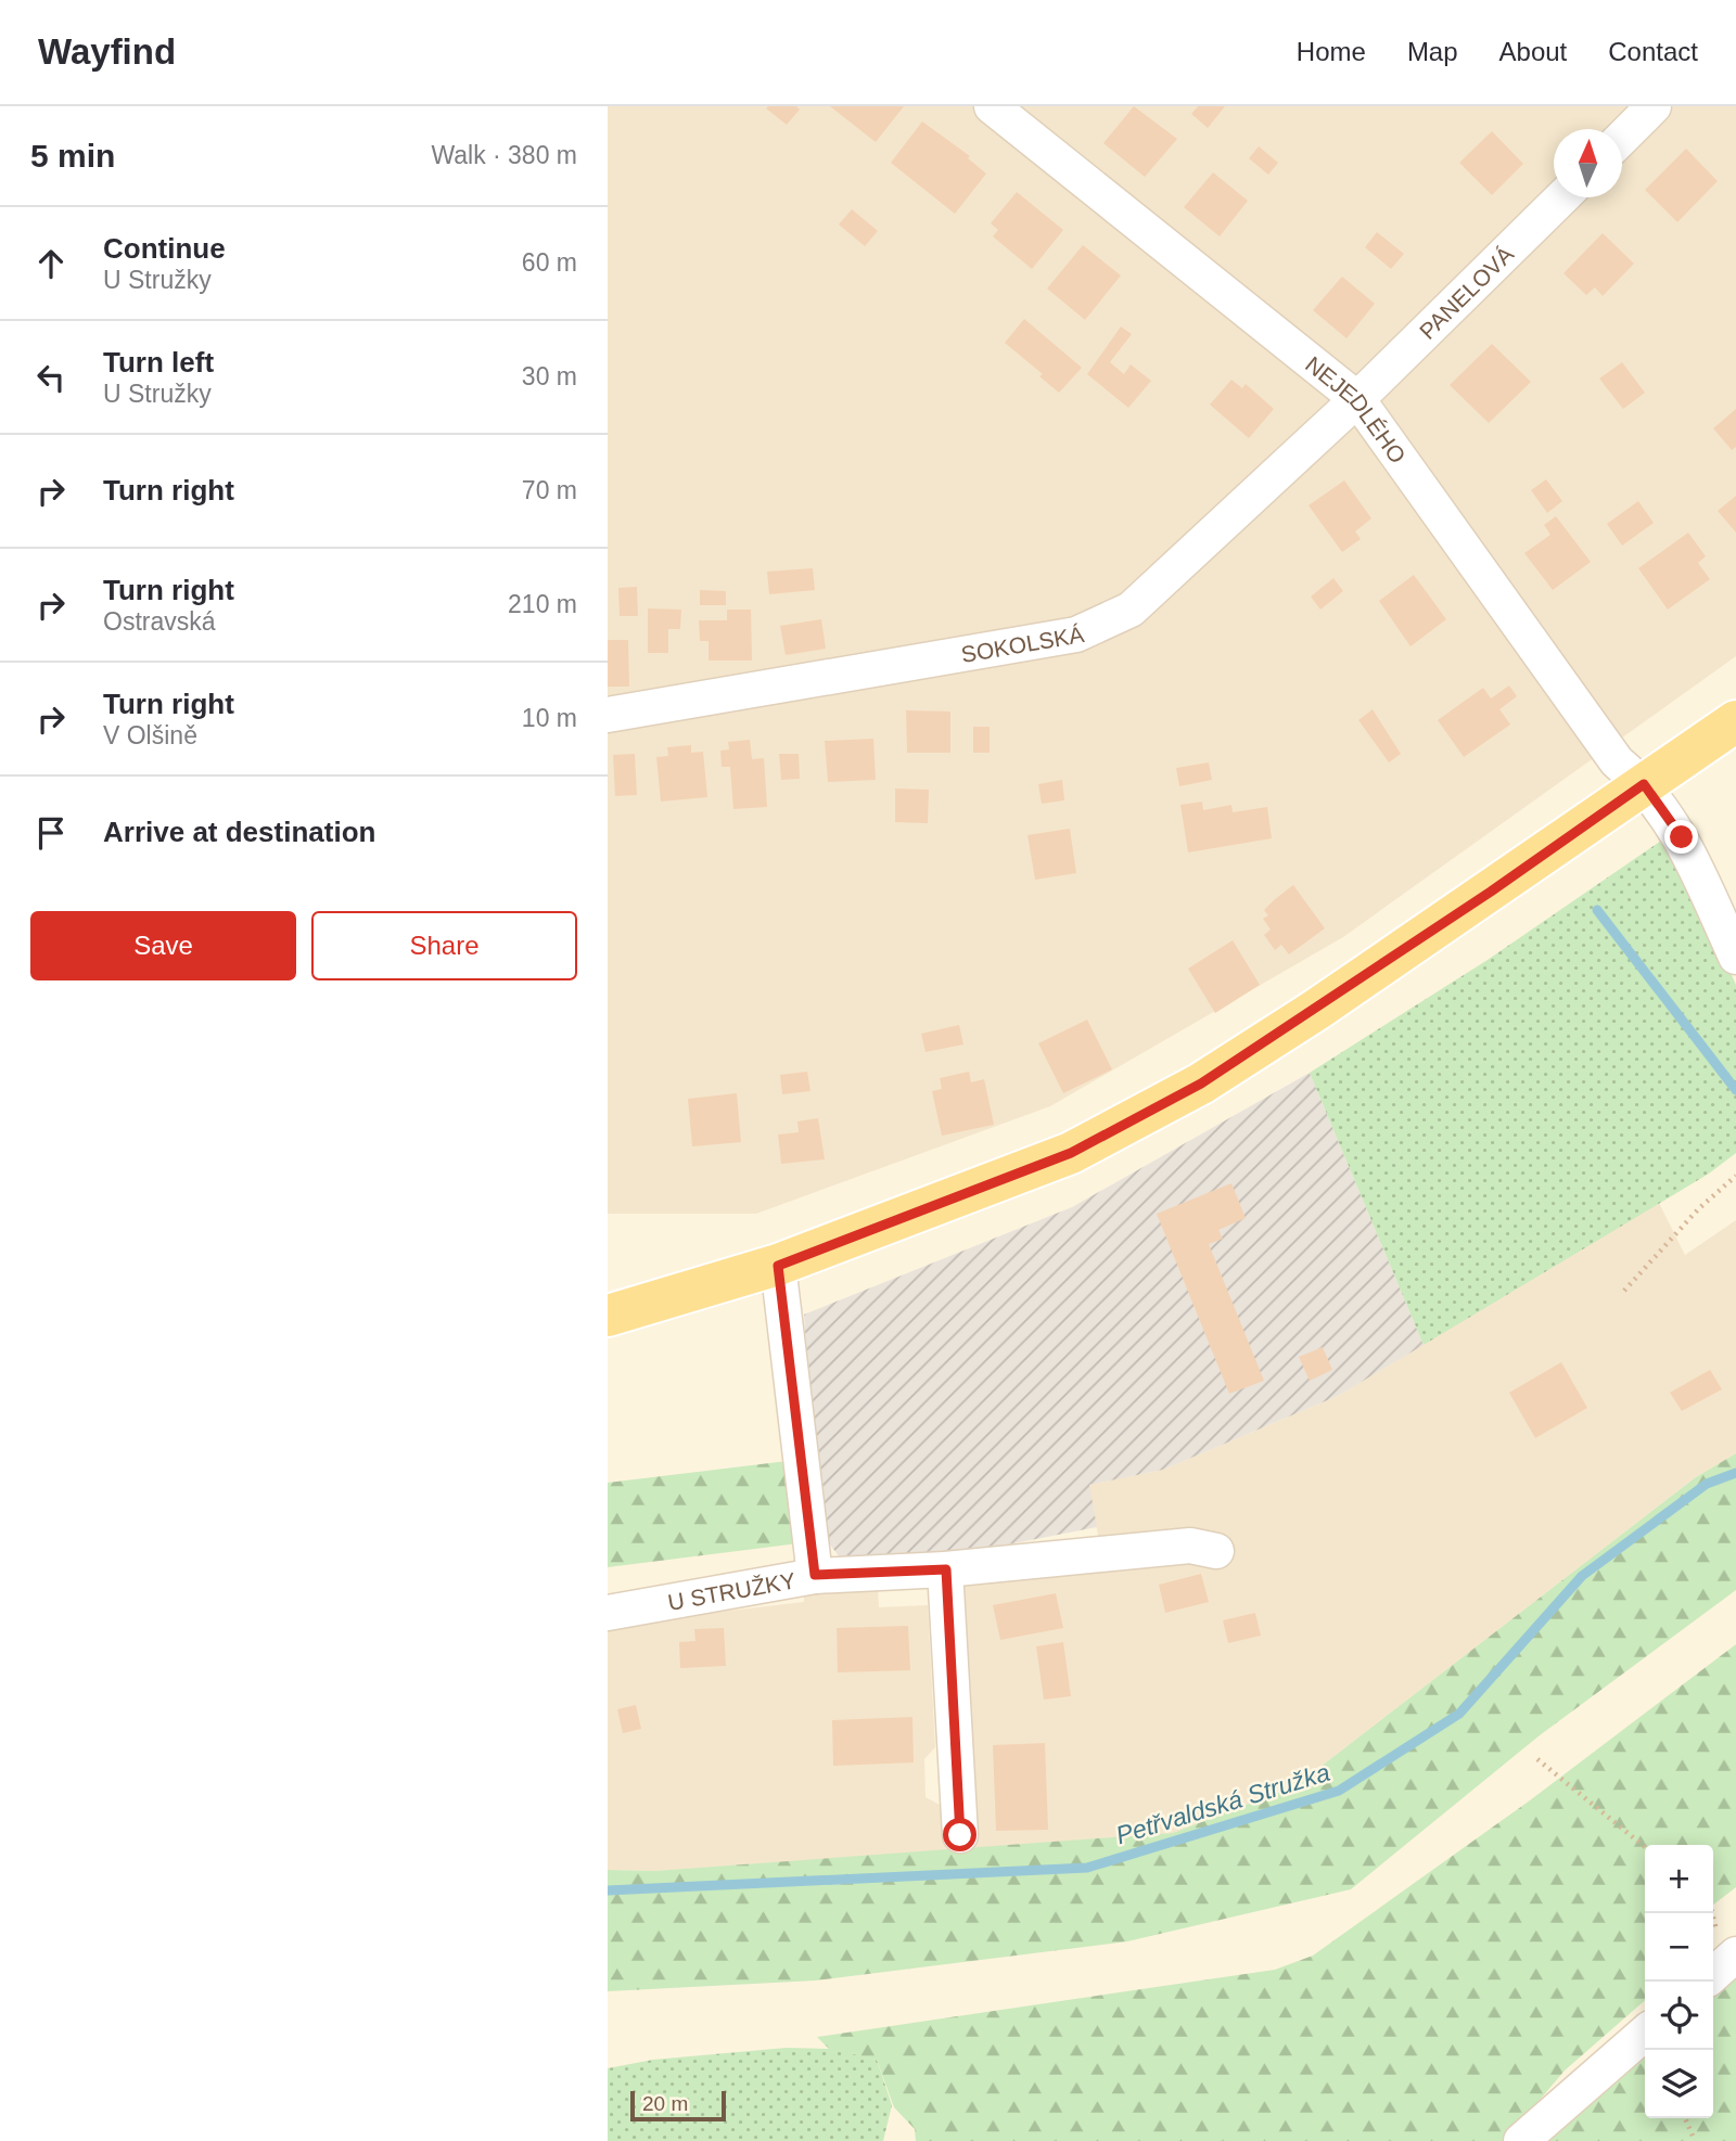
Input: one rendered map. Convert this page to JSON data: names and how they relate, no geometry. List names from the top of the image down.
{
  "streets": {
    "street": [
      "PANELOVÁ",
      "NEJEDLÉHO",
      "SOKOLSKÁ",
      "U STRUŽKY"
    ]
  },
  "crossings": [
    ["PANELOVÁ", "NEJEDLÉHO"],
    ["PANELOVÁ", "SOKOLSKÁ"],
    ["NEJEDLÉHO", "SOKOLSKÁ"]
  ],
  "water": ["Petřvaldská Stružka"],
  "scale_bar": "20 m",
  "north": "top",
  "page": {
    "header": "Wayfind",
    "nav": [
      "Home",
      "Map",
      "About",
      "Contact"
    ],
    "heading": ["5 min", "Walk · 380 m"],
    "list": [
      ["Continue", "U Stružky", "60 m"],
      ["Turn left", "U Stružky", "30 m"],
      ["Turn right", "70 m"],
      ["Turn right", "Ostravská", "210 m"],
      ["Turn right", "V Olšině", "10 m"],
      "Arrive at destination"
    ],
    "buttons": ["Save", "Share"],
    "map_buttons": ["+", "−"],
    "scale": "20 m"
  }
}
